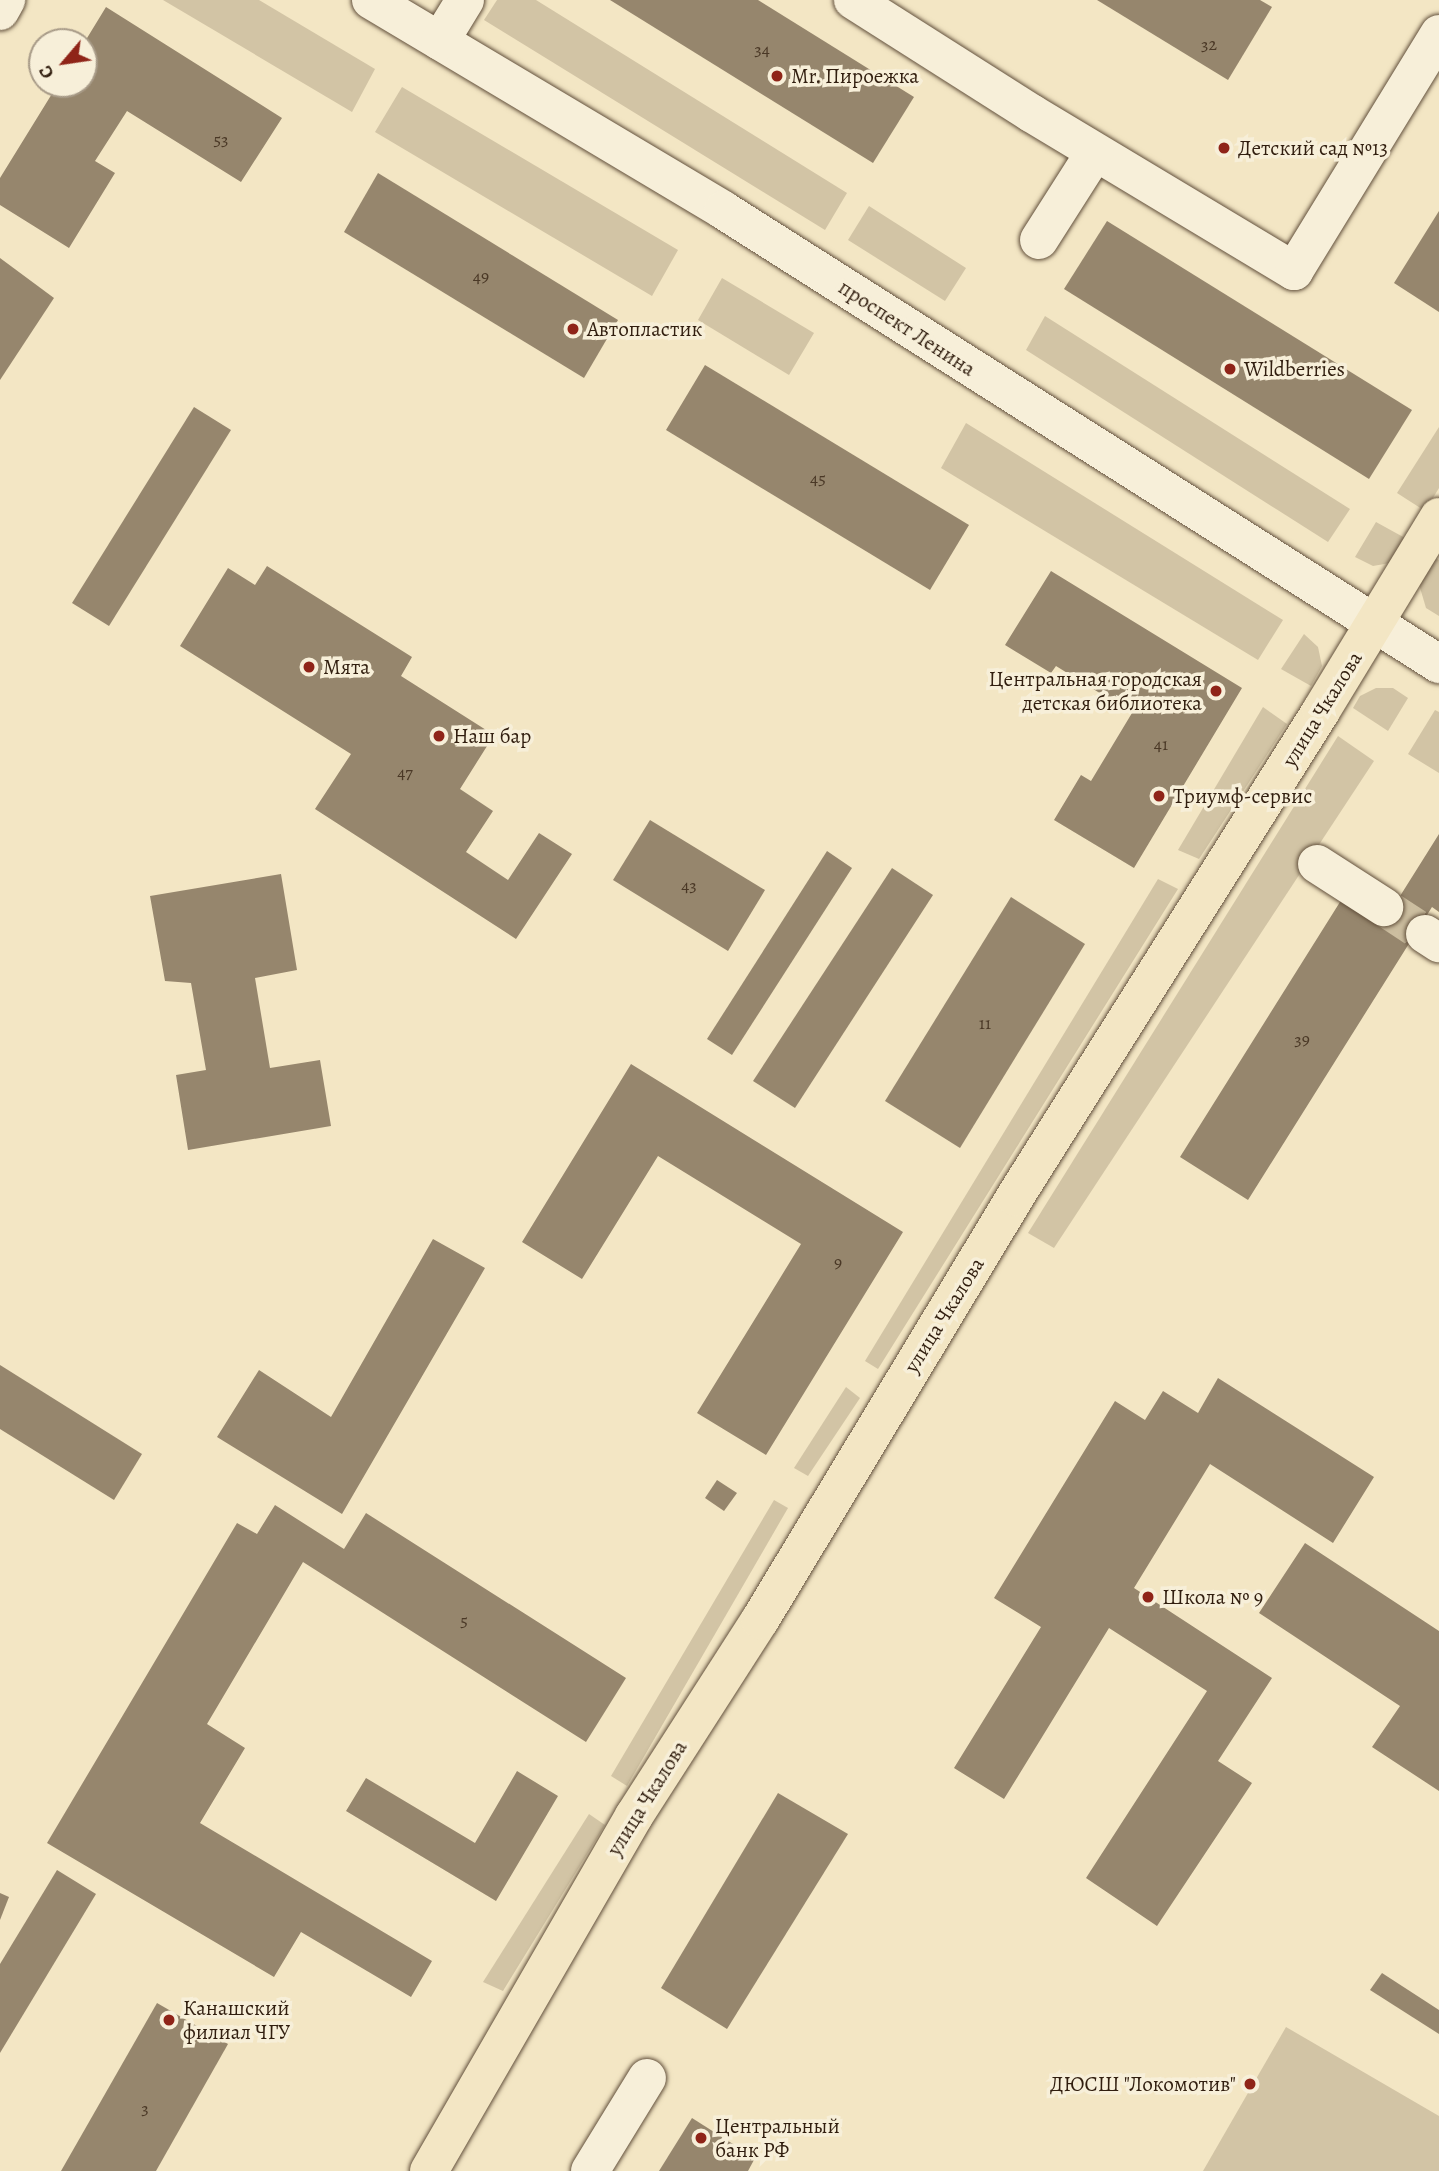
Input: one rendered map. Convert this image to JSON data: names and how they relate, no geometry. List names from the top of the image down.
{
  "streets": {
    "main road": ["улица Чкалова"],
    "street": ["проспект Ленина"]
  },
  "crossings": [
    ["проспект Ленина", "улица Чкалова"]
  ],
  "places": [
    "Mr. Пироежка",
    "Детский сад №13",
    "Автопластик",
    "Wildberries",
    "Мята",
    "Центральная городская детская библиотека",
    "Наш бар",
    "Триумф-сервис",
    "Школа № 9",
    "Канашский филиал ЧГУ",
    "ДЮСШ \"Локомотив\"",
    "Центральный банк РФ"
  ],
  "house_numbers": [
    "32",
    "34",
    "53",
    "49",
    "45",
    "41",
    "47",
    "43",
    "11",
    "39",
    "9",
    "5",
    "3"
  ],
  "north": "bottom left"
}
